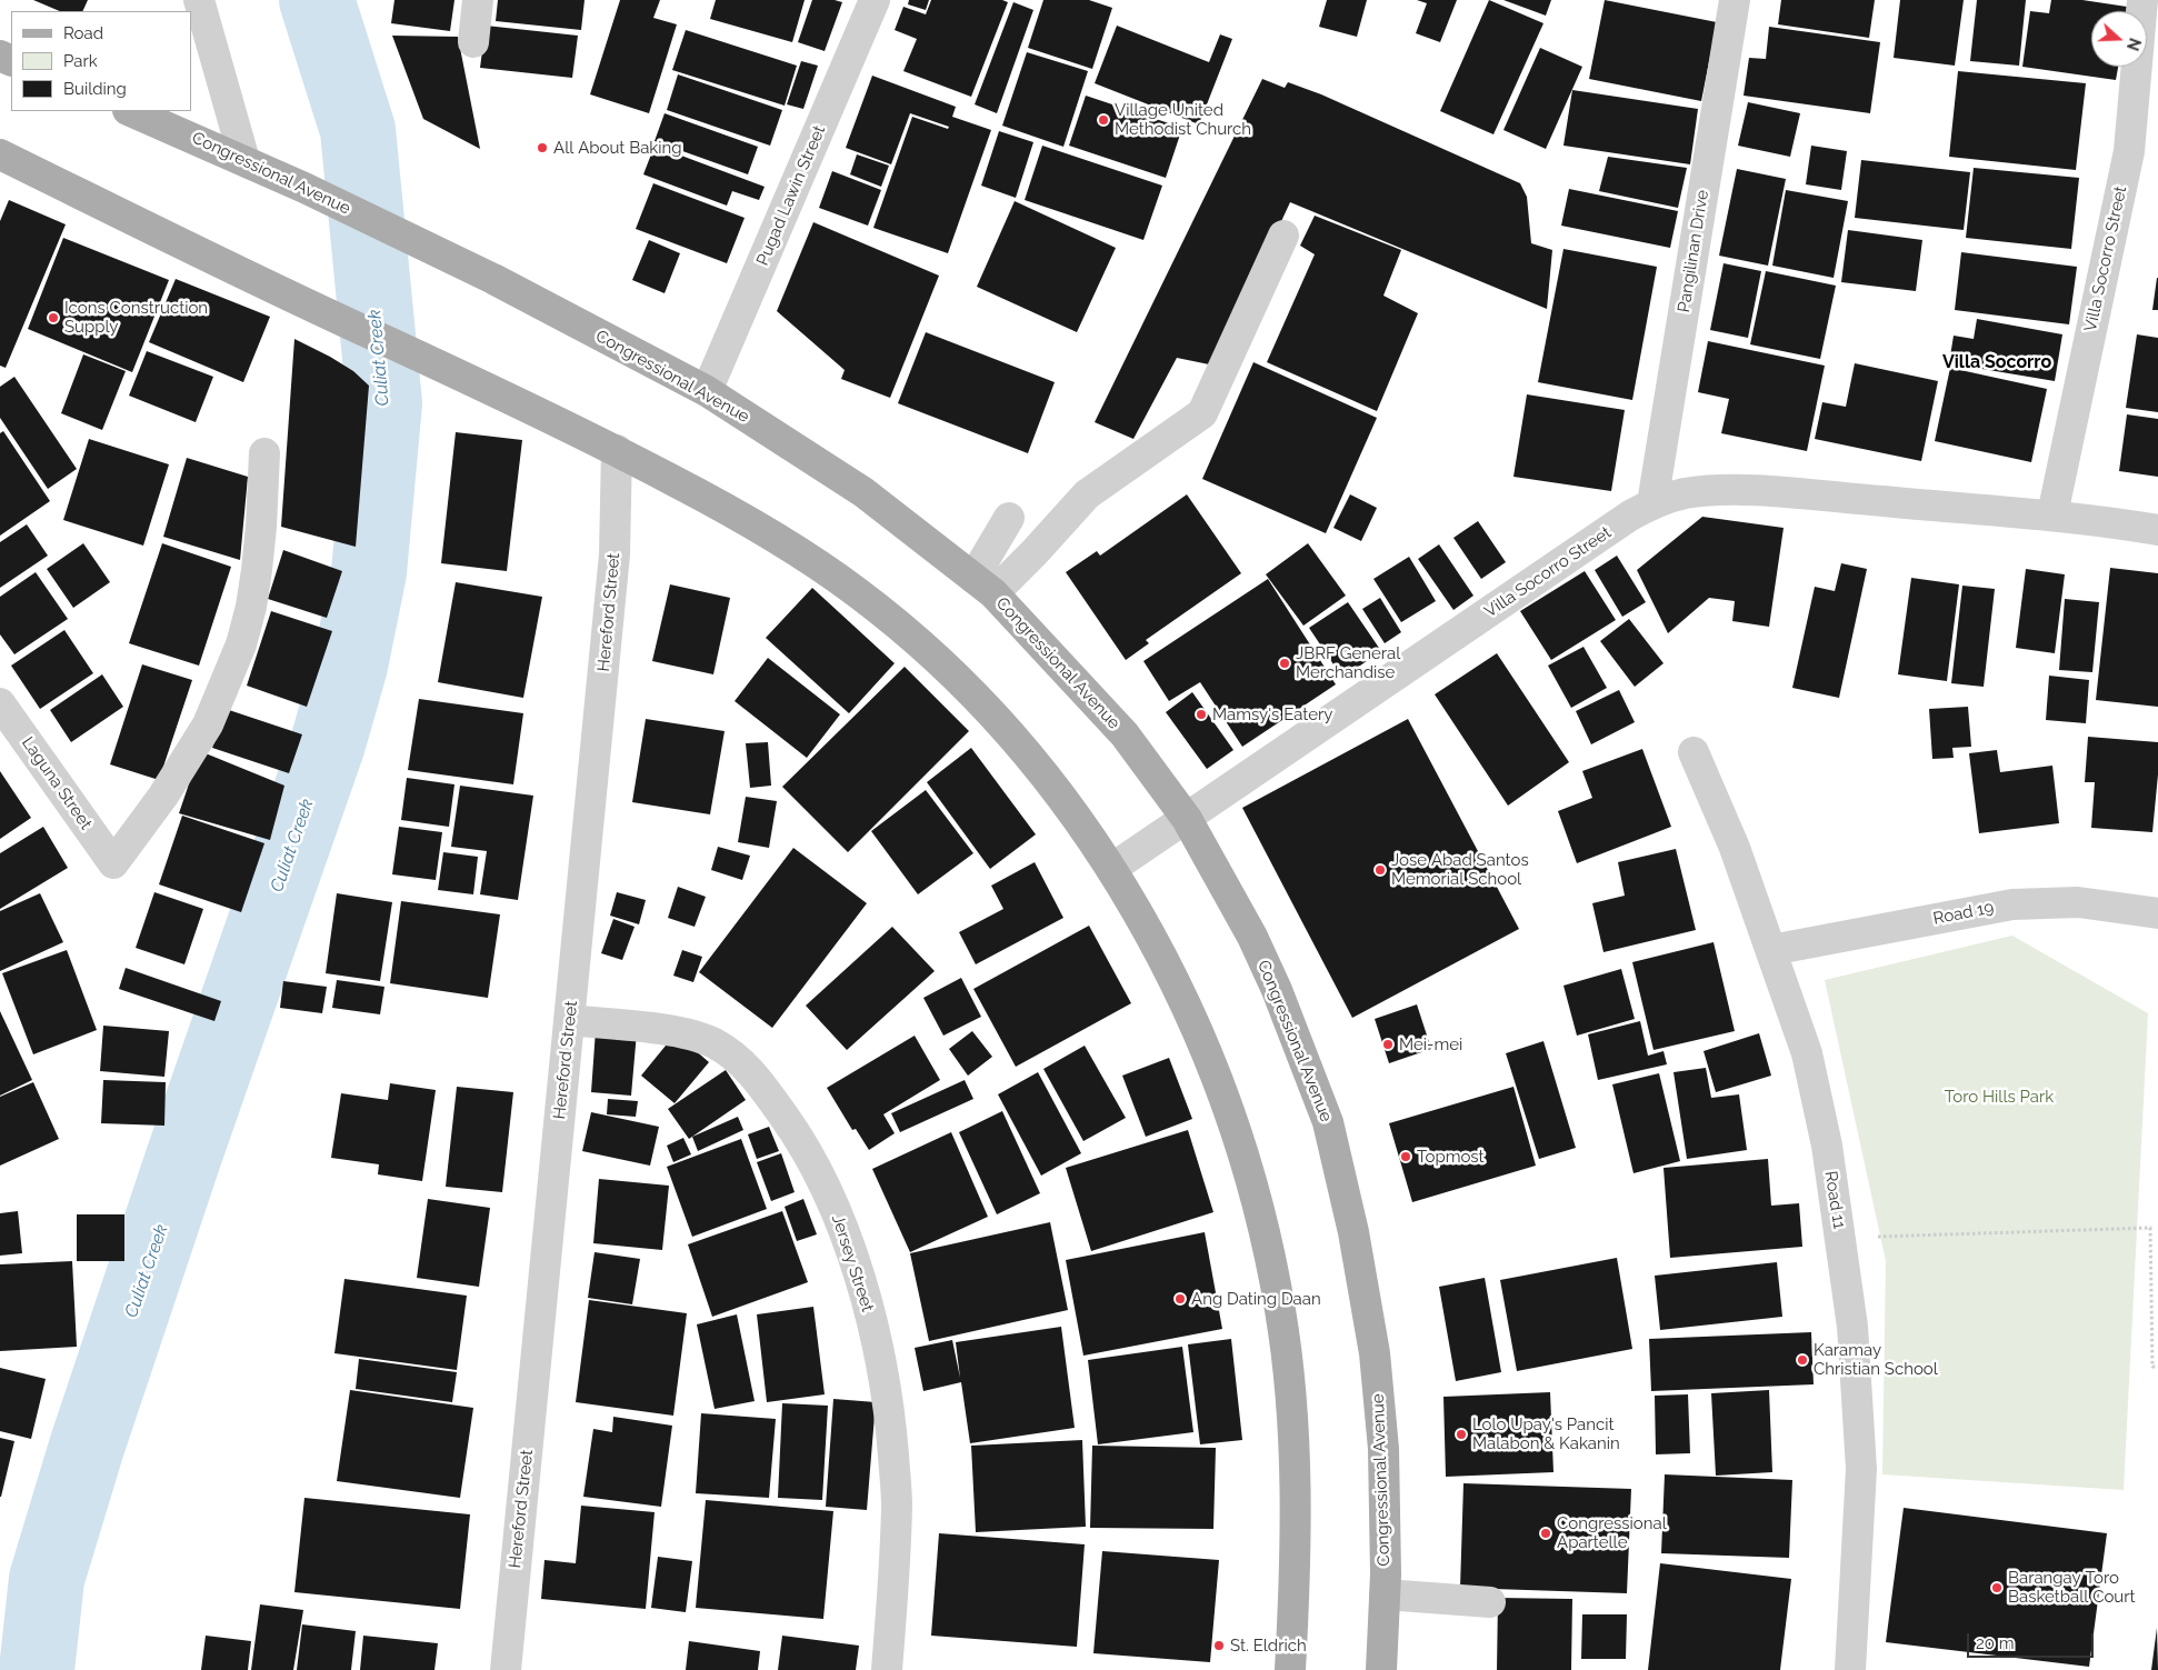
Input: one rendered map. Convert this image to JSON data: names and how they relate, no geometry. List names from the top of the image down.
{
  "streets": {
    "main road": ["Congressional Avenue"],
    "street": [
      "Pugad Lawin Street",
      "Pangilinan Drive",
      "Villa Socorro Street",
      "Hereford Street",
      "Laguna Street",
      "Road 19",
      "Road 11",
      "Jersey Street"
    ]
  },
  "crossings": [
    ["Congressional Avenue", "Pugad Lawin Street"],
    ["Congressional Avenue", "Villa Socorro Street"],
    ["Pangilinan Drive", "Villa Socorro Street"],
    ["Hereford Street", "Jersey Street"],
    ["Road 19", "Road 11"]
  ],
  "districts": ["Villa Socorro"],
  "water": ["Culiat Creek"],
  "parks": ["Toro Hills Park"],
  "places": [
    "Village United Methodist Church",
    "All About Baking",
    "Icons Construction Supply",
    "JBRF General Merchandise",
    "Mamsy's Eatery",
    "Jose Abad Santos Memorial School",
    "Mei-mei",
    "Topmost",
    "Ang Dating Daan",
    "Karamay Christian School",
    "Lolo Upay's Pancit Malabon & Kakanin",
    "Congressional Apartelle",
    "Barangay Toro Basketball Court",
    "St. Eldrich"
  ],
  "legend": ["Road", "Park", "Building"],
  "scale_bar": "20 m",
  "north": "right"
}
